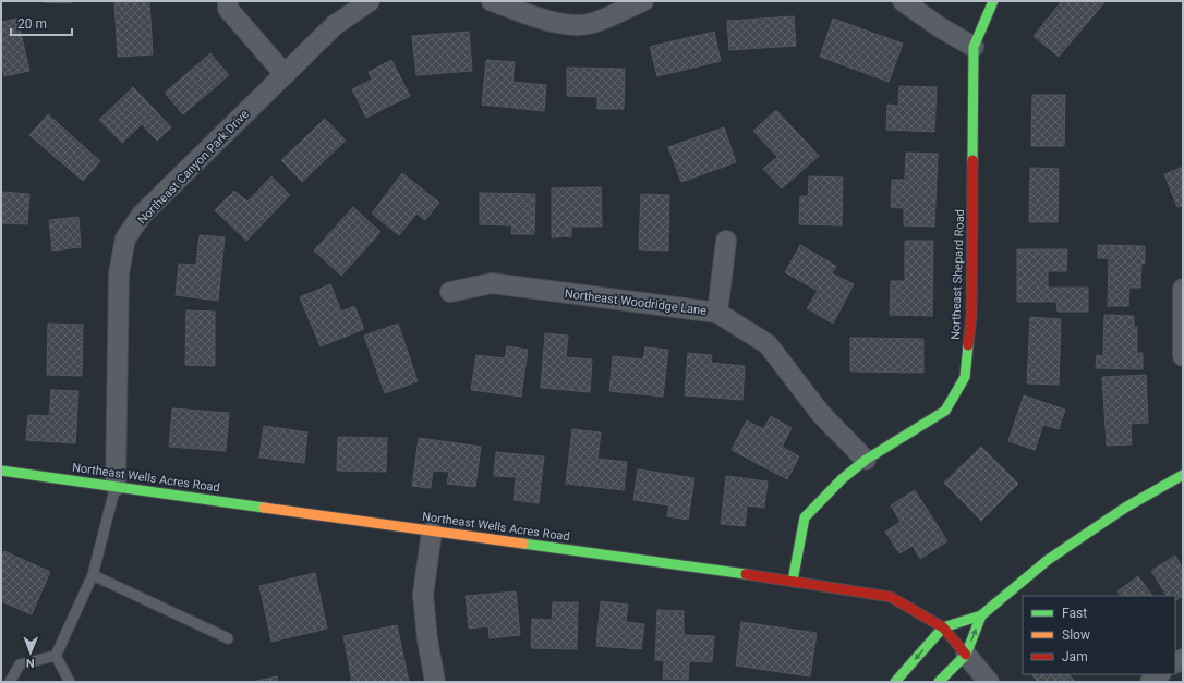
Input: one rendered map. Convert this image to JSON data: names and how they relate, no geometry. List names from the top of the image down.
{
  "streets": {
    "street": [
      "Northeast Canyon Park Drive",
      "Northeast Shepard Road",
      "Northeast Woodridge Lane",
      "Northeast Wells Acres Road"
    ]
  },
  "crossings": [
    ["Northeast Canyon Park Drive", "Northeast Wells Acres Road"],
    ["Northeast Shepard Road", "Northeast Woodridge Lane"],
    ["Northeast Shepard Road", "Northeast Wells Acres Road"]
  ],
  "legend": ["Fast", "Slow", "Jam"],
  "scale_bar": "20 m",
  "north": "bottom"
}
